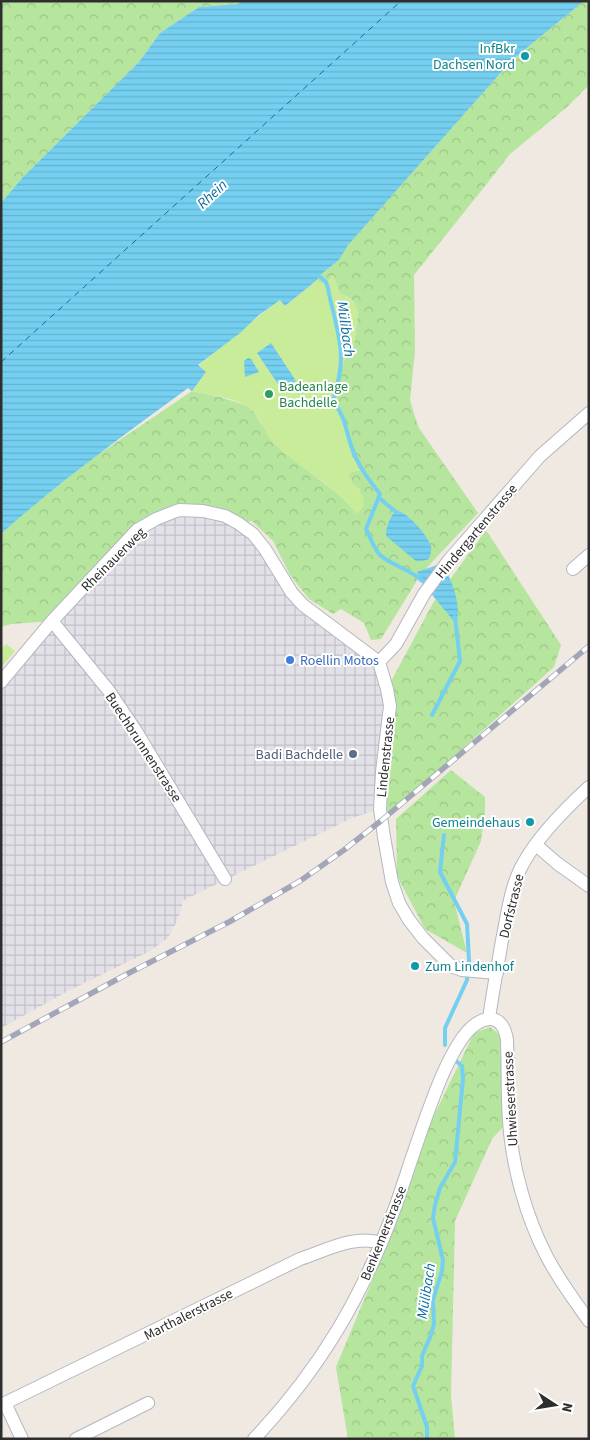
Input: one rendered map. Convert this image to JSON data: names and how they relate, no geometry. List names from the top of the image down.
{
  "streets": {
    "street": [
      "Hindergartenstrasse",
      "Rheinauerweg",
      "Buechbrunnenstrasse",
      "Lindenstrasse",
      "Dorfstrasse",
      "Uhwieserstrasse",
      "Benkemerstrasse",
      "Marthalerstrasse"
    ]
  },
  "crossings": [
    ["Hindergartenstrasse", "Rheinauerweg"],
    ["Hindergartenstrasse", "Lindenstrasse"],
    ["Rheinauerweg", "Buechbrunnenstrasse"],
    ["Rheinauerweg", "Lindenstrasse"],
    ["Lindenstrasse", "Dorfstrasse"],
    ["Dorfstrasse", "Uhwieserstrasse"],
    ["Dorfstrasse", "Benkemerstrasse"],
    ["Uhwieserstrasse", "Benkemerstrasse"],
    ["Benkemerstrasse", "Marthalerstrasse"]
  ],
  "water": ["Rhein", "Mülibach"],
  "places": [
    "InfBkr Dachsen Nord",
    "Badeanlage Bachdelle",
    "Roellin Motos",
    "Badi Bachdelle",
    "Gemeindehaus",
    "Zum Lindenhof"
  ],
  "north": "right"
}
